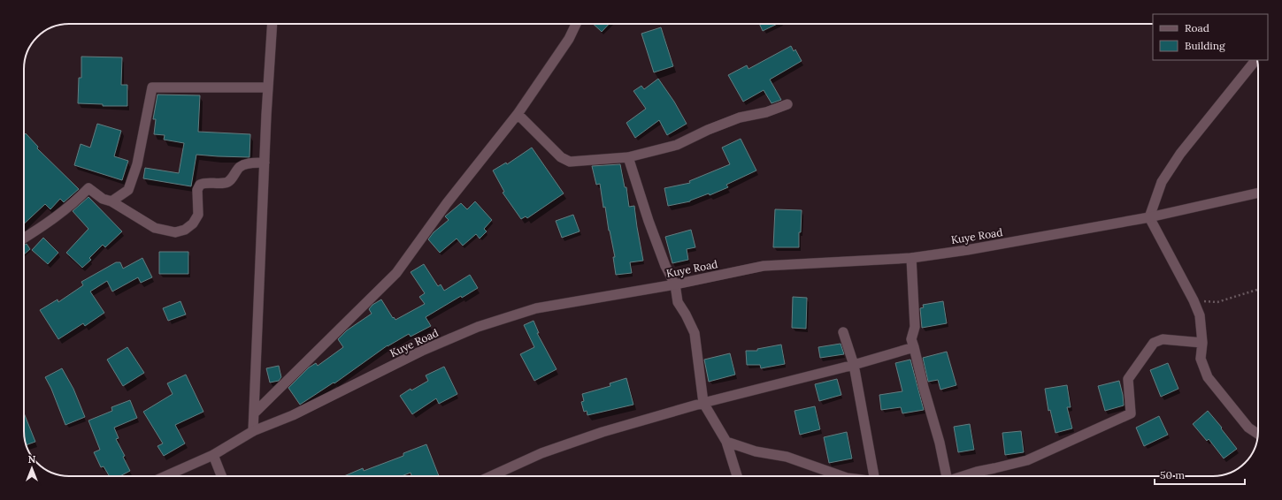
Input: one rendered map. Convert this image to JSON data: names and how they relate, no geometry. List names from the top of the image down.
{
  "streets": {
    "street": ["Kuye Road"]
  },
  "legend": ["Road", "Building"],
  "scale_bar": "50 m",
  "north": "top"
}
